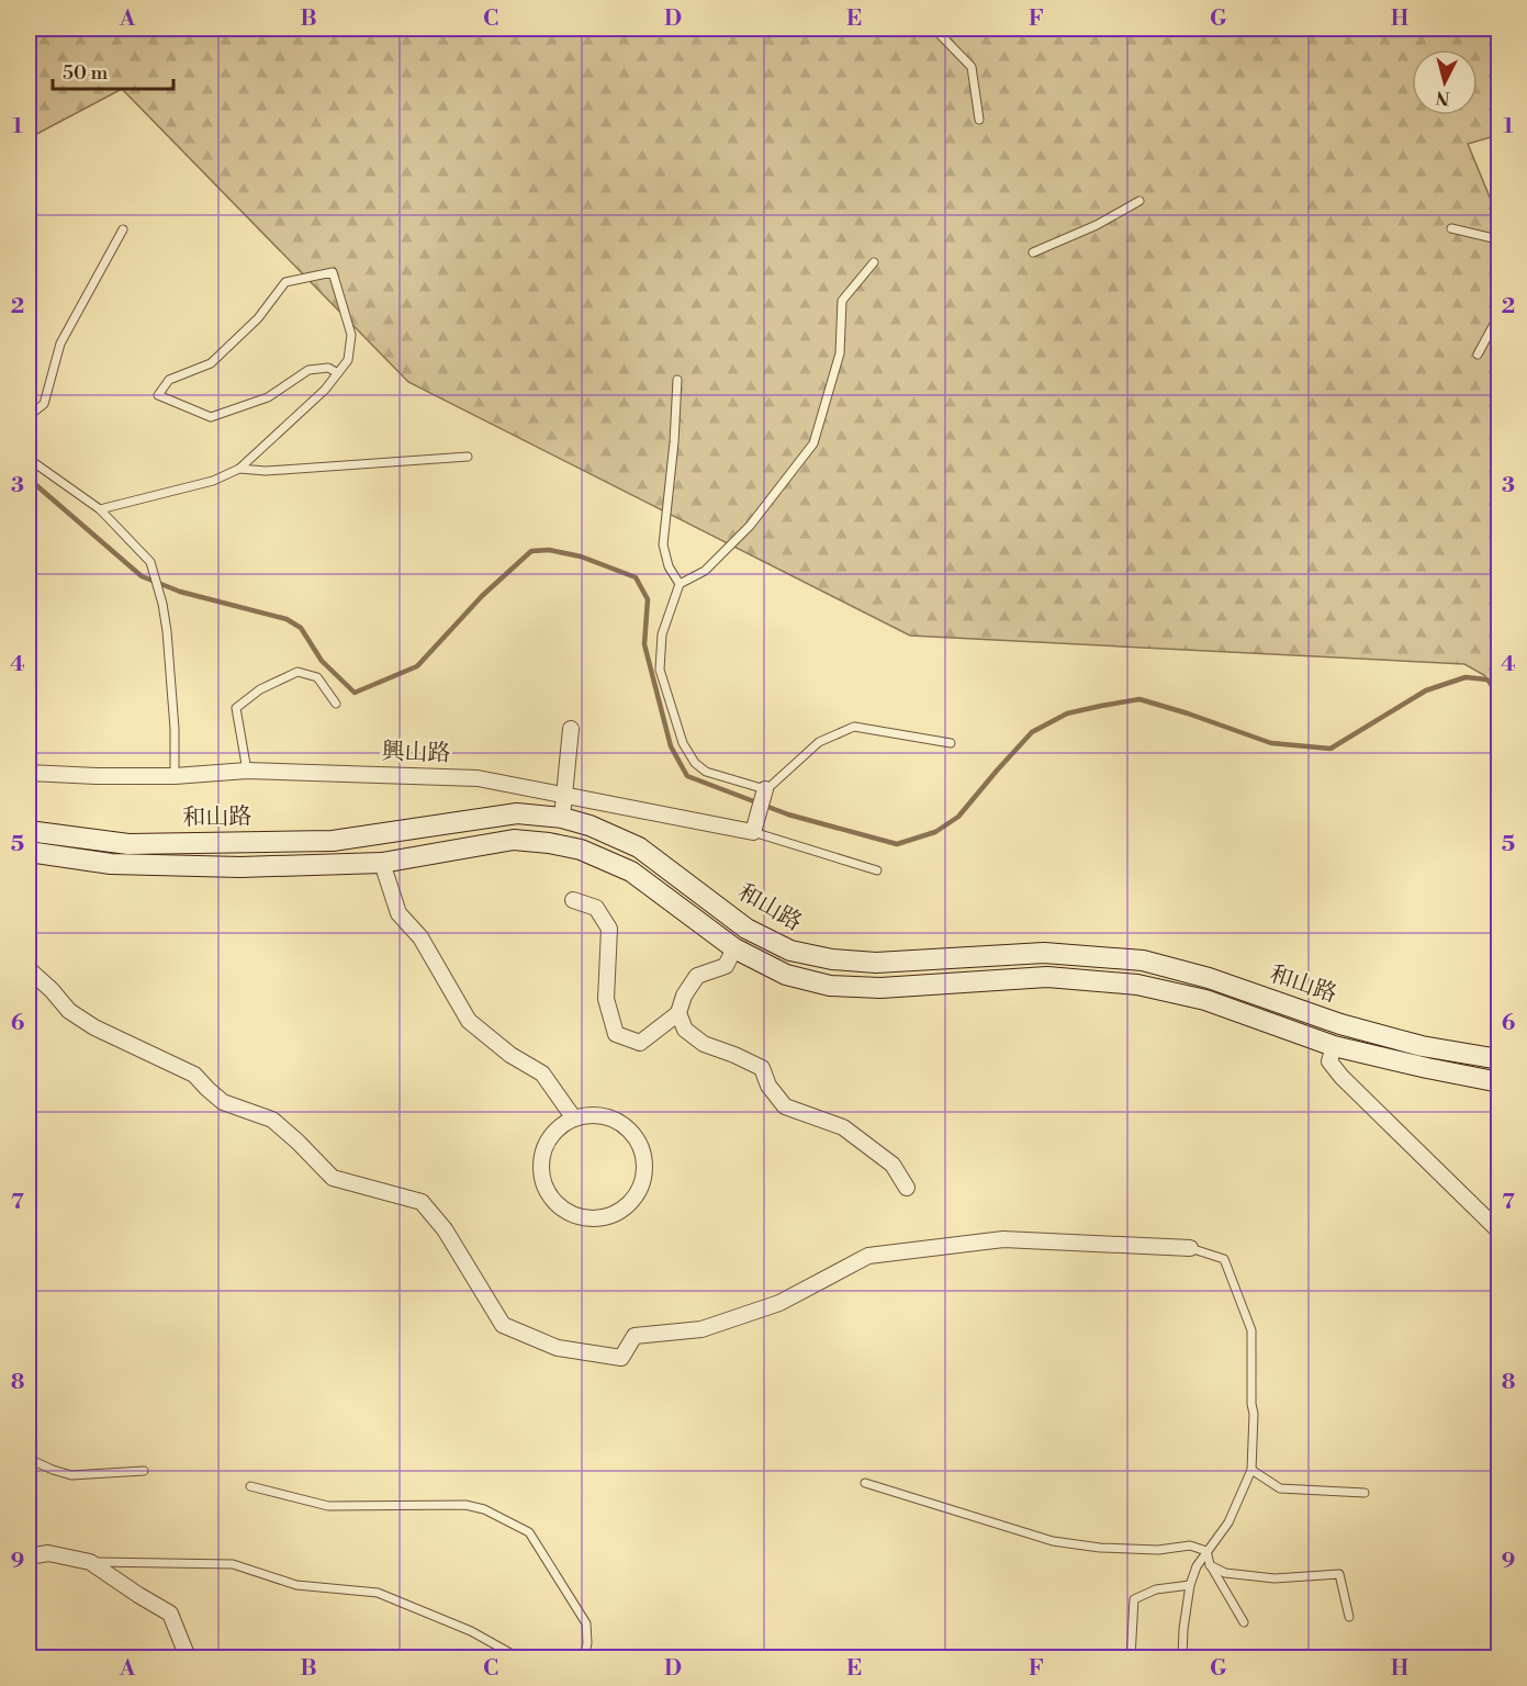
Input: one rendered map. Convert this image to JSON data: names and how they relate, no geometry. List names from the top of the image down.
{
  "streets": {
    "main road": ["和山路"],
    "street": ["興山路"]
  },
  "scale_bar": "50 m",
  "north": "bottom",
  "grid": {
    "columns": [
      "A",
      "B",
      "C",
      "D",
      "E",
      "F",
      "G",
      "H"
    ],
    "rows": [
      "1",
      "2",
      "3",
      "4",
      "5",
      "6",
      "7",
      "8",
      "9"
    ]
  }
}
